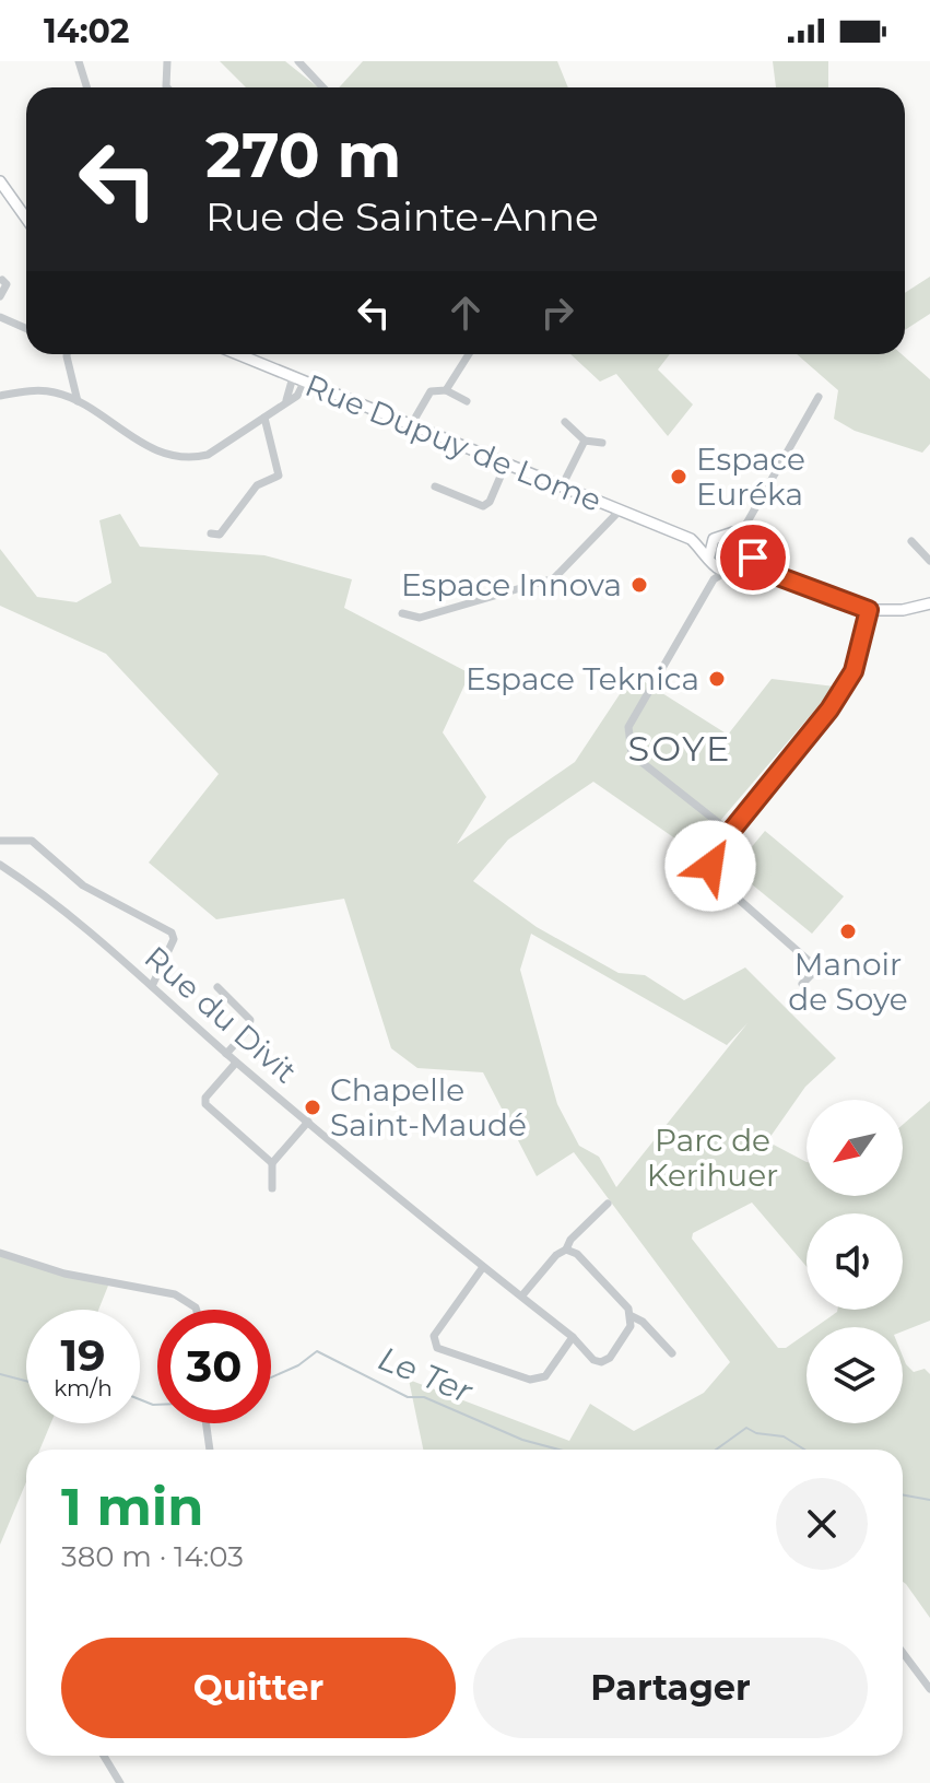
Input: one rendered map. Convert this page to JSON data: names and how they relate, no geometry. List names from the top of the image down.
{
  "streets": {
    "street": ["Rue Dupuy de Lome", "Rue du Divit"]
  },
  "districts": ["SOYE"],
  "water": ["Le Ter"],
  "parks": ["Parc de Kerihuer"],
  "places": [
    "Espace Euréka",
    "Espace Innova",
    "Espace Teknica",
    "Manoir de Soye",
    "Chapelle Saint-Maudé"
  ],
  "north": "bottom left",
  "page": {
    "status": "14:02",
    "turn": ["270 m", "Rue de Sainte-Anne"],
    "speed": "19 km/h",
    "limit": "30",
    "heading": ["1 min", "380 m · 14:03"],
    "buttons": ["Quitter", "Partager"]
  }
}
